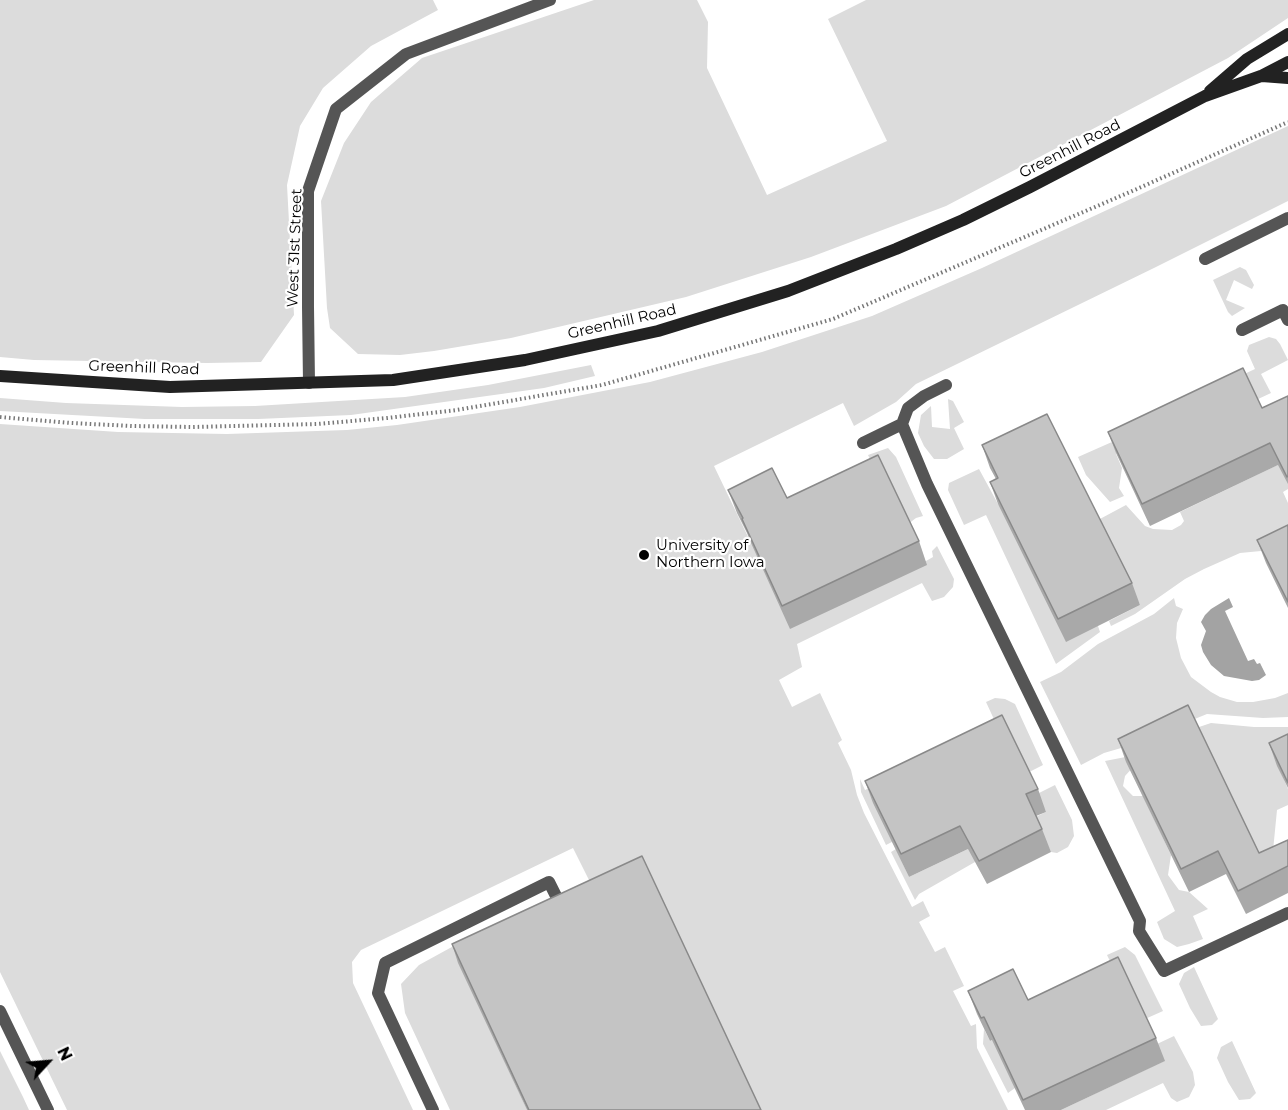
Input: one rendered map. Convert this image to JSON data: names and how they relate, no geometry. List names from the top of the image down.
{
  "streets": {
    "street": ["Greenhill Road", "West 31st Street"]
  },
  "crossings": [
    ["Greenhill Road", "West 31st Street"]
  ],
  "places": ["University of Northern Iowa"],
  "north": "top right"
}
